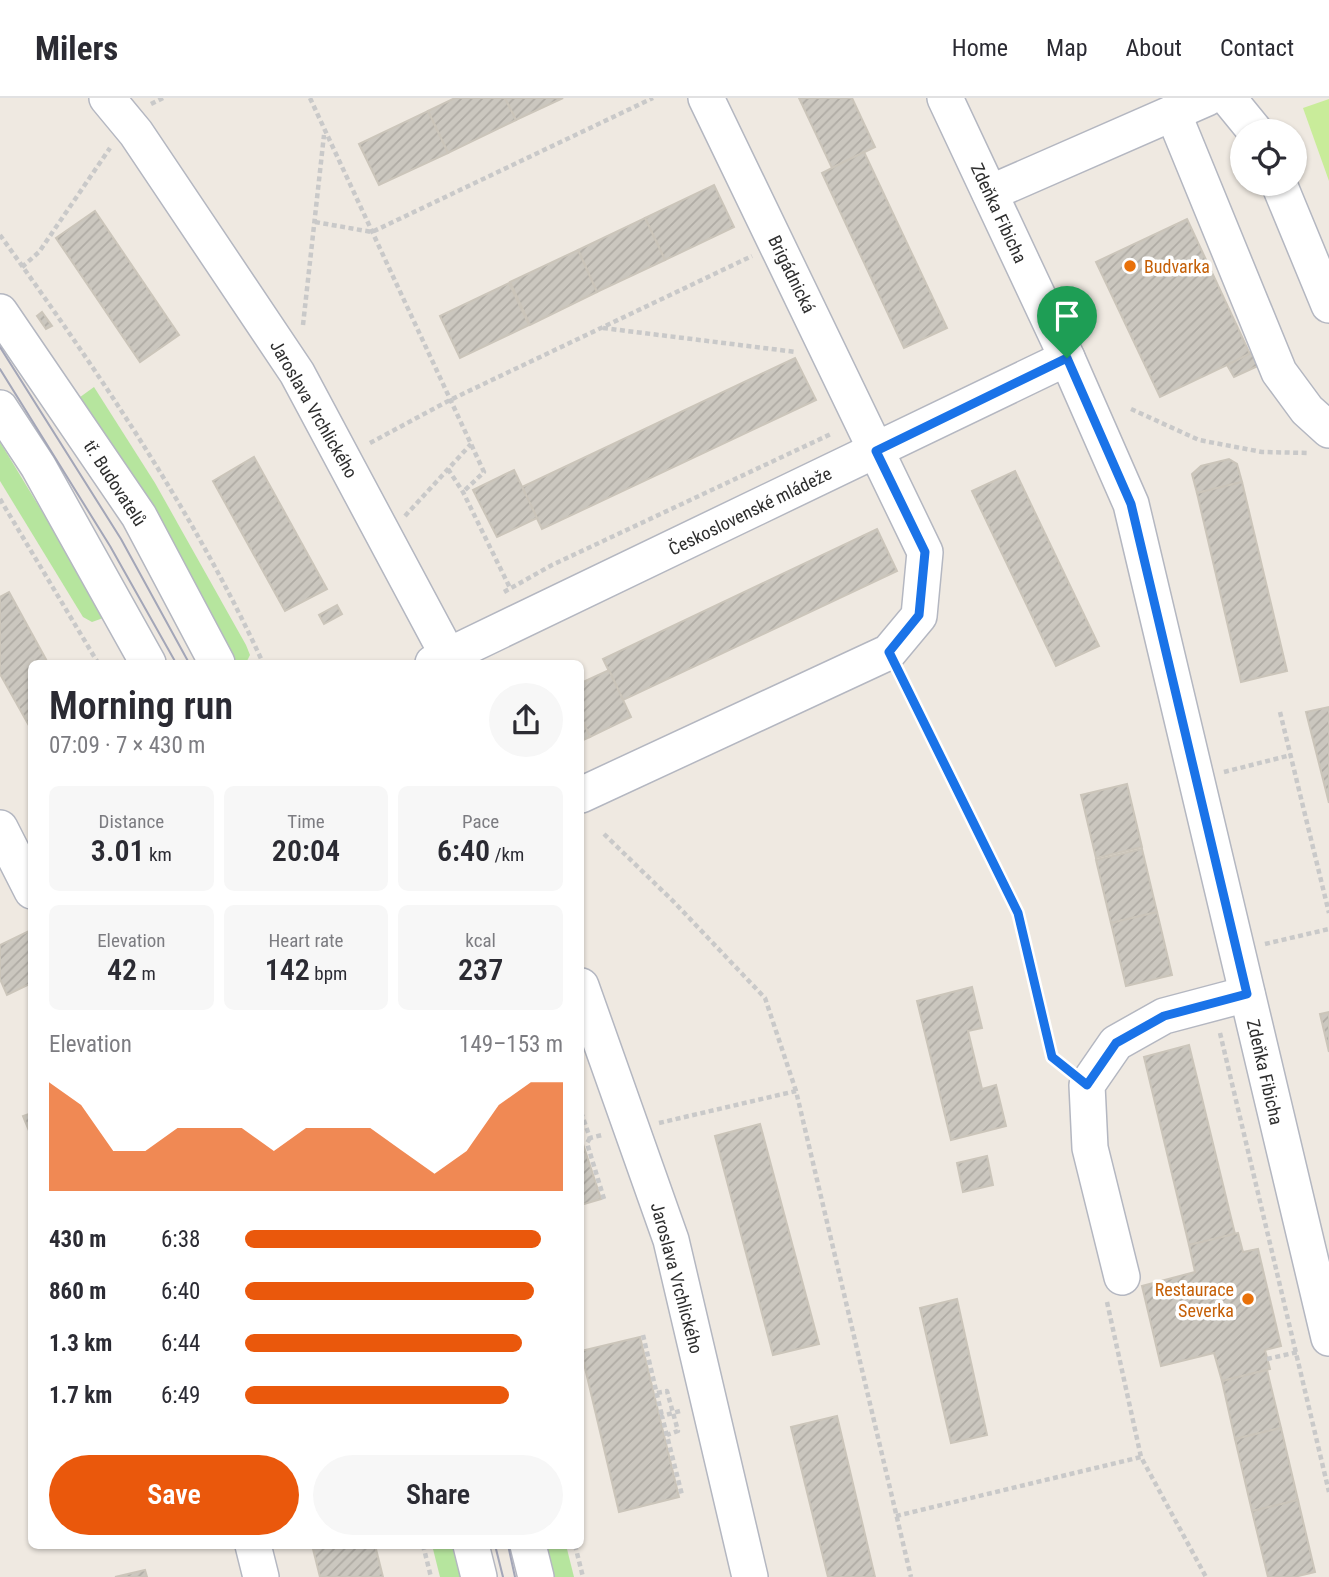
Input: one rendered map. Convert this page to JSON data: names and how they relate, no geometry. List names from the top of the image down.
{
  "streets": {
    "street": [
      "Zdeňka Fibicha",
      "Brigádnická",
      "Jaroslava Vrchlického",
      "tř. Budovatelů",
      "Československé mládeže"
    ]
  },
  "crossings": [
    ["Zdeňka Fibicha", "Československé mládeže"],
    ["Brigádnická", "Československé mládeže"]
  ],
  "places": ["Budvarka", "Restaurace Severka"],
  "page": {
    "header": "Milers",
    "nav": [
      "Home",
      "Map",
      "About",
      "Contact"
    ],
    "heading": ["Morning run", "07:09 · 7 × 430 m"],
    "stats": [
      ["Distance", "3.01 km"],
      ["Time", "20:04"],
      ["Pace", "6:40 /km"],
      ["Elevation", "42 m"],
      ["Heart rate", "142 bpm"],
      ["kcal", "237"]
    ],
    "chart": ["Elevation", "149–153 m"],
    "list": [
      {
        "name": "430 m",
        "note": "6:38"
      },
      {
        "name": "860 m",
        "note": "6:40"
      },
      {
        "name": "1.3 km",
        "note": "6:44"
      },
      {
        "name": "1.7 km",
        "note": "6:49"
      }
    ],
    "buttons": ["Save", "Share"]
  }
}
